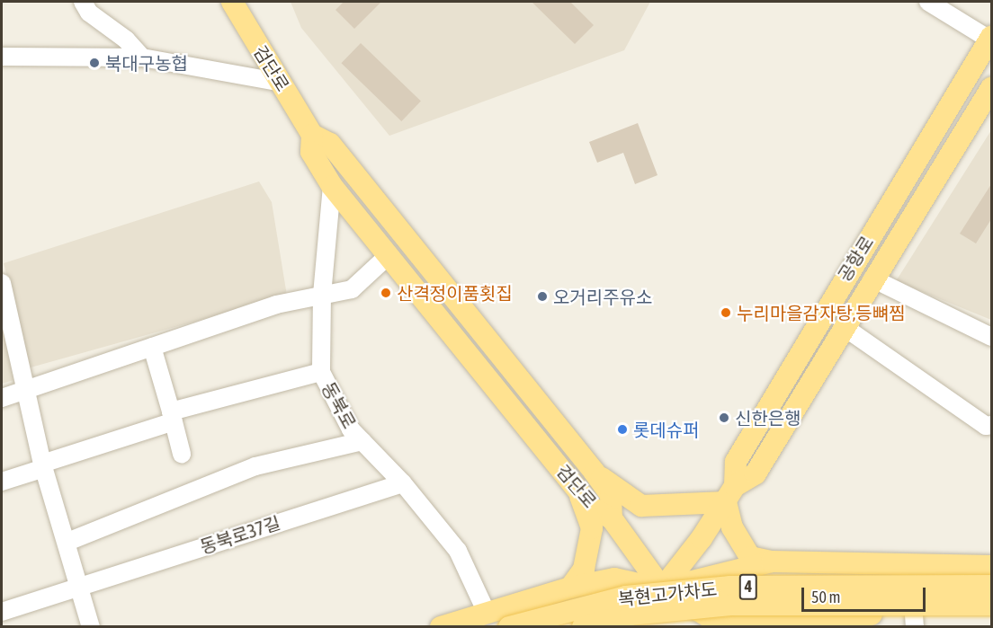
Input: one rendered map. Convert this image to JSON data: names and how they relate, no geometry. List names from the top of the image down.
{
  "streets": {
    "main road": [
      "검단로",
      "공항로",
      "4",
      "복현고가차도"
    ],
    "street": ["동북로", "동북로37길"]
  },
  "crossings": [
    ["검단로", "동북로"],
    ["동북로", "동북로37길"]
  ],
  "places": [
    "북대구농협",
    "산격정이품횟집",
    "오거리주유소",
    "누리마을감자탕,등뼈찜",
    "신한은행",
    "롯데슈퍼"
  ],
  "scale_bar": "50 m"
}
